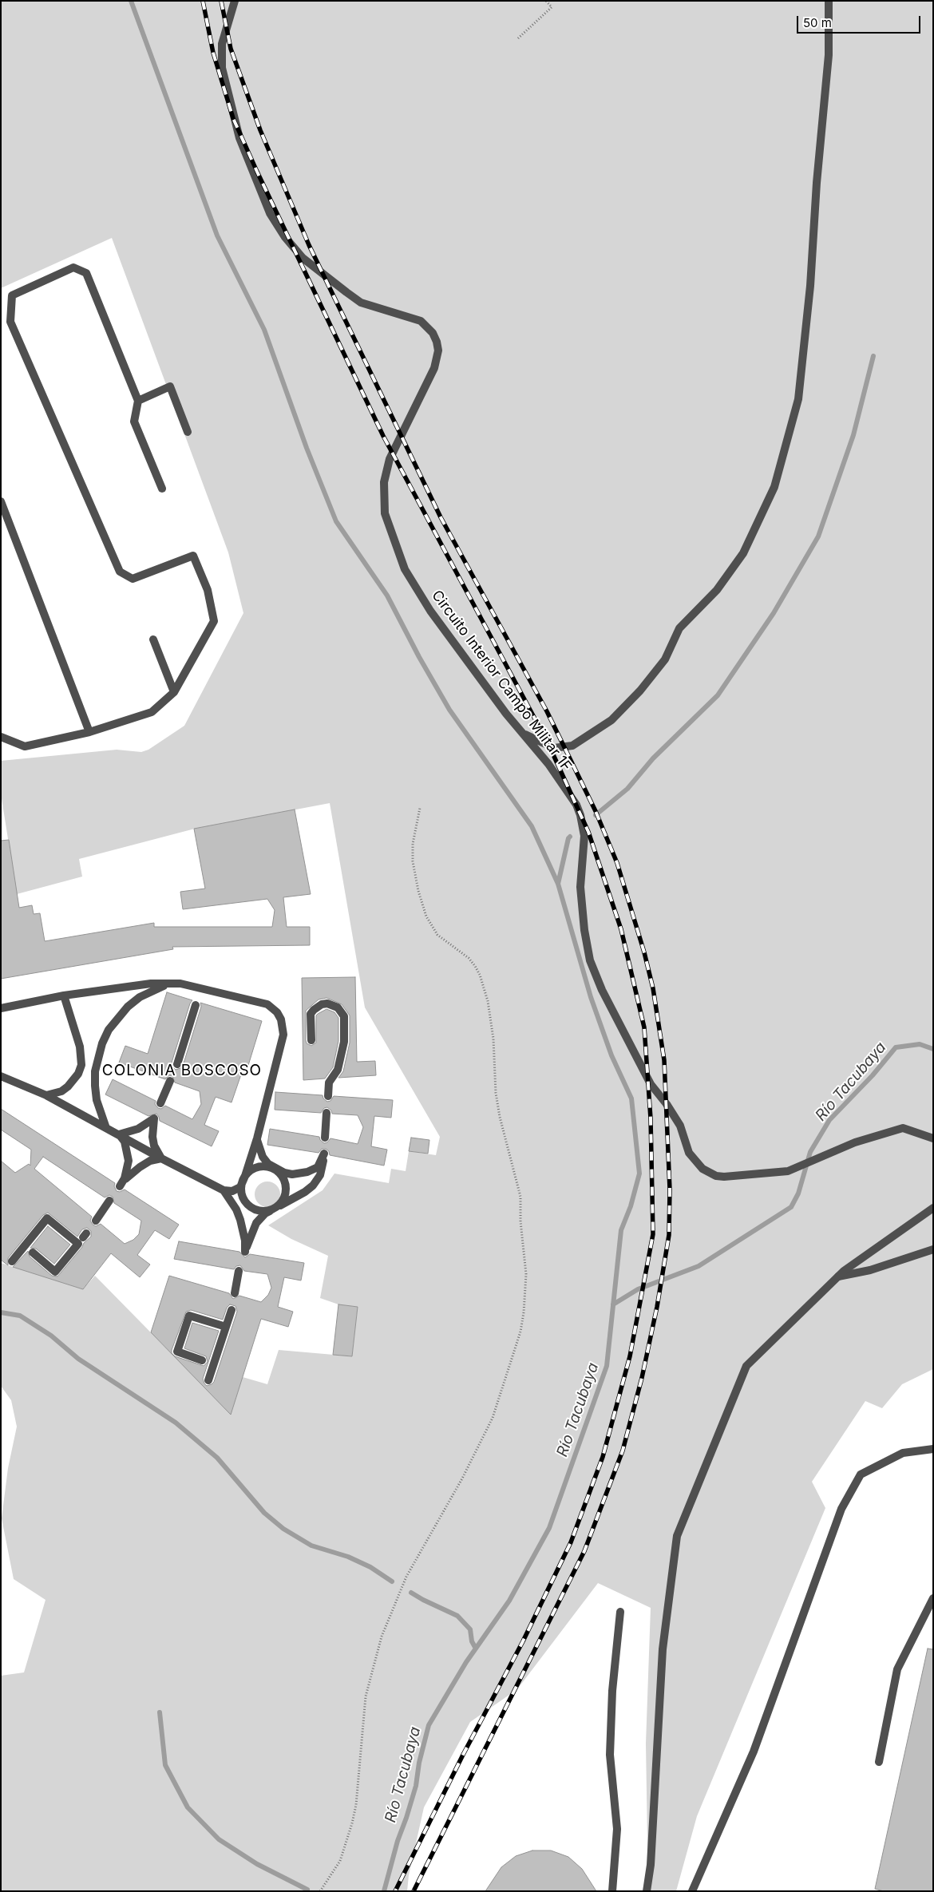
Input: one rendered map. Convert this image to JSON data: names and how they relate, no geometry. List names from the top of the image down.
{
  "streets": {
    "street": ["Circuito Interior Campo Militar 1F"]
  },
  "districts": ["COLONIA BOSCOSO"],
  "water": ["Río Tacubaya"],
  "scale_bar": "50 m"
}
